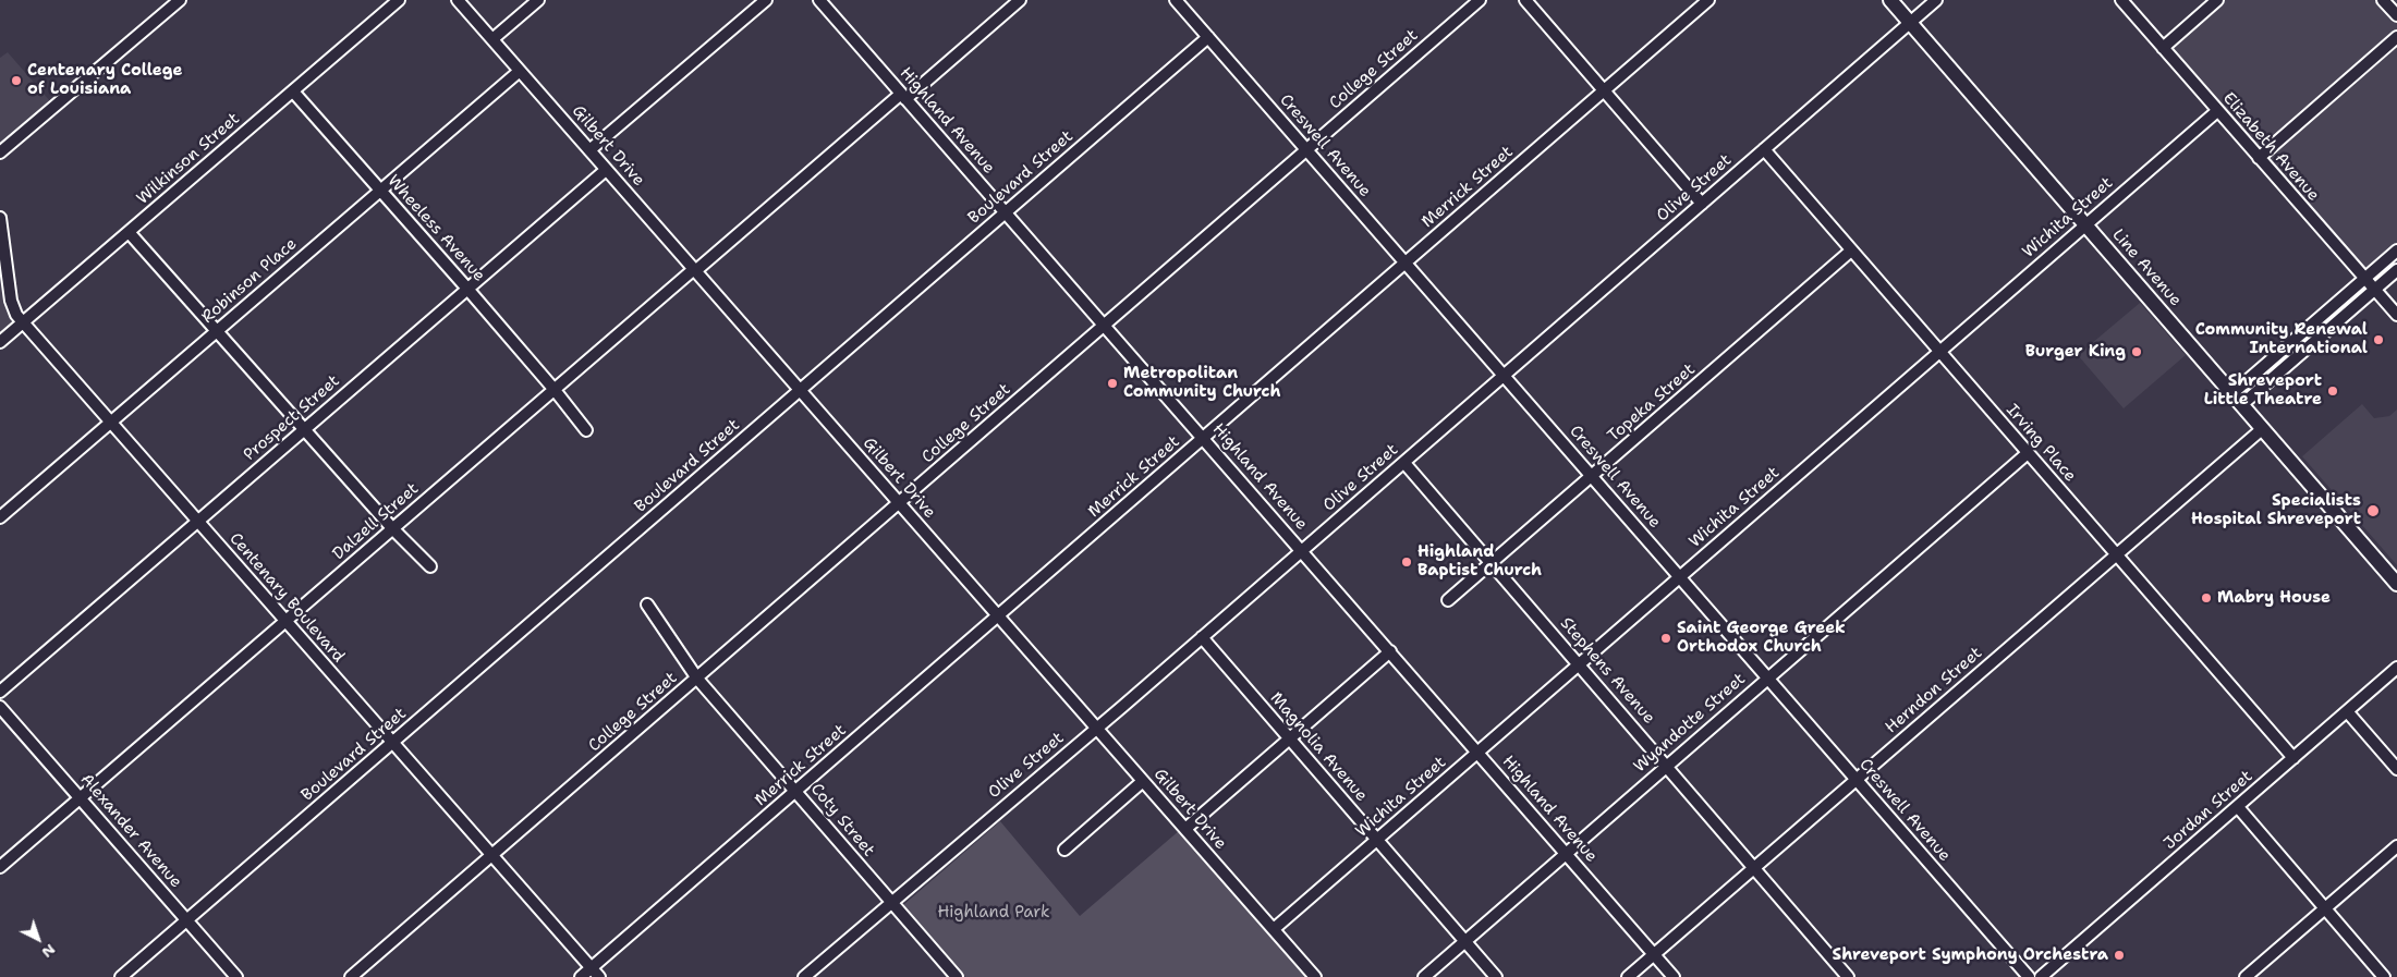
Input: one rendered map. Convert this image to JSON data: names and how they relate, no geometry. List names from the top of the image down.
{
  "streets": {
    "main road": ["Line Avenue"],
    "street": [
      "College Street",
      "Highland Avenue",
      "Gilbert Drive",
      "Creswell Avenue",
      "Elizabeth Avenue",
      "Wilkinson Street",
      "Boulevard Street",
      "Merrick Street",
      "Olive Street",
      "Wichita Street",
      "Wheeless Avenue",
      "Robinson Place",
      "Topeka Street",
      "Prospect Street",
      "Irving Place",
      "Dalzell Street",
      "Centenary Boulevard",
      "Stephens Avenue",
      "Herndon Street",
      "Wyandotte Street",
      "Magnolia Avenue",
      "Jordan Street",
      "Coty Street",
      "Alexander Avenue"
    ]
  },
  "crossings": [
    ["College Street", "Highland Avenue"],
    ["College Street", "Gilbert Drive"],
    ["College Street", "Creswell Avenue"],
    ["College Street", "Centenary Boulevard"],
    ["College Street", "Coty Street"],
    ["Highland Avenue", "Boulevard Street"],
    ["Highland Avenue", "Merrick Street"],
    ["Highland Avenue", "Olive Street"],
    ["Highland Avenue", "Wichita Street"],
    ["Highland Avenue", "Dalzell Street"],
    ["Highland Avenue", "Herndon Street"],
    ["Highland Avenue", "Wyandotte Street"],
    ["Gilbert Drive", "Boulevard Street"],
    ["Gilbert Drive", "Merrick Street"],
    ["Gilbert Drive", "Olive Street"],
    ["Gilbert Drive", "Wichita Street"],
    ["Gilbert Drive", "Robinson Place"],
    ["Gilbert Drive", "Prospect Street"],
    ["Gilbert Drive", "Dalzell Street"],
    ["Creswell Avenue", "Boulevard Street"],
    ["Creswell Avenue", "Merrick Street"],
    ["Creswell Avenue", "Olive Street"],
    ["Creswell Avenue", "Wichita Street"],
    ["Creswell Avenue", "Topeka Street"],
    ["Creswell Avenue", "Herndon Street"],
    ["Creswell Avenue", "Wyandotte Street"],
    ["Elizabeth Avenue", "Wichita Street"],
    ["Wilkinson Street", "Wheeless Avenue"],
    ["Wilkinson Street", "Centenary Boulevard"],
    ["Boulevard Street", "Centenary Boulevard"],
    ["Boulevard Street", "Alexander Avenue"],
    ["Merrick Street", "Centenary Boulevard"],
    ["Merrick Street", "Coty Street"],
    ["Olive Street", "Line Avenue"],
    ["Olive Street", "Irving Place"],
    ["Olive Street", "Stephens Avenue"],
    ["Olive Street", "Magnolia Avenue"],
    ["Olive Street", "Coty Street"],
    ["Wichita Street", "Line Avenue"],
    ["Wichita Street", "Irving Place"],
    ["Wichita Street", "Stephens Avenue"],
    ["Wichita Street", "Magnolia Avenue"],
    ["Wheeless Avenue", "Robinson Place"],
    ["Wheeless Avenue", "Prospect Street"],
    ["Wheeless Avenue", "Dalzell Street"],
    ["Line Avenue", "Herndon Street"],
    ["Robinson Place", "Centenary Boulevard"],
    ["Topeka Street", "Irving Place"],
    ["Topeka Street", "Stephens Avenue"],
    ["Prospect Street", "Centenary Boulevard"],
    ["Irving Place", "Herndon Street"],
    ["Irving Place", "Wyandotte Street"],
    ["Irving Place", "Jordan Street"],
    ["Dalzell Street", "Centenary Boulevard"],
    ["Dalzell Street", "Alexander Avenue"],
    ["Stephens Avenue", "Herndon Street"],
    ["Stephens Avenue", "Wyandotte Street"],
    ["Wyandotte Street", "Magnolia Avenue"]
  ],
  "parks": ["Highland Park"],
  "places": [
    "Centenary College of Louisiana",
    "Community Renewal International",
    "Burger King",
    "Metropolitan Community Church",
    "Shreveport Little Theatre",
    "Specialists Hospital Shreveport",
    "Highland Baptist Church",
    "Mabry House",
    "Saint George Greek Orthodox Church",
    "Shreveport Symphony Orchestra"
  ],
  "north": "bottom right"
}
